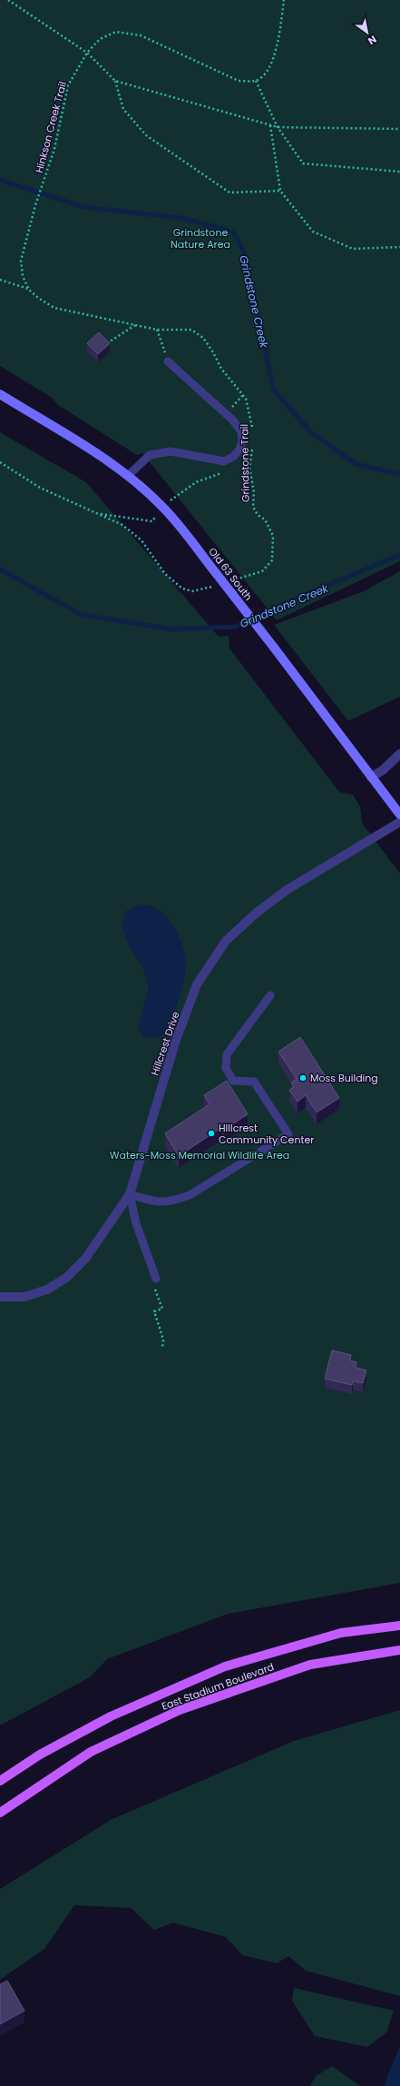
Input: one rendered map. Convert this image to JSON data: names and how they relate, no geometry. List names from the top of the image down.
{
  "streets": {
    "main road": ["Old 63 South", "East Stadium Boulevard"],
    "street": ["Hillcrest Drive"],
    "path": ["Hinkson Creek Trail", "Grindstone Trail"]
  },
  "crossings": [
    ["Hinkson Creek Trail", "Grindstone Trail"]
  ],
  "water": ["Grindstone Creek"],
  "parks": ["Grindstone Nature Area", "Waters-Moss Memorial Wildlife Area"],
  "places": ["Moss Building", "HIllcrest Community Center"],
  "north": "bottom right"
}
